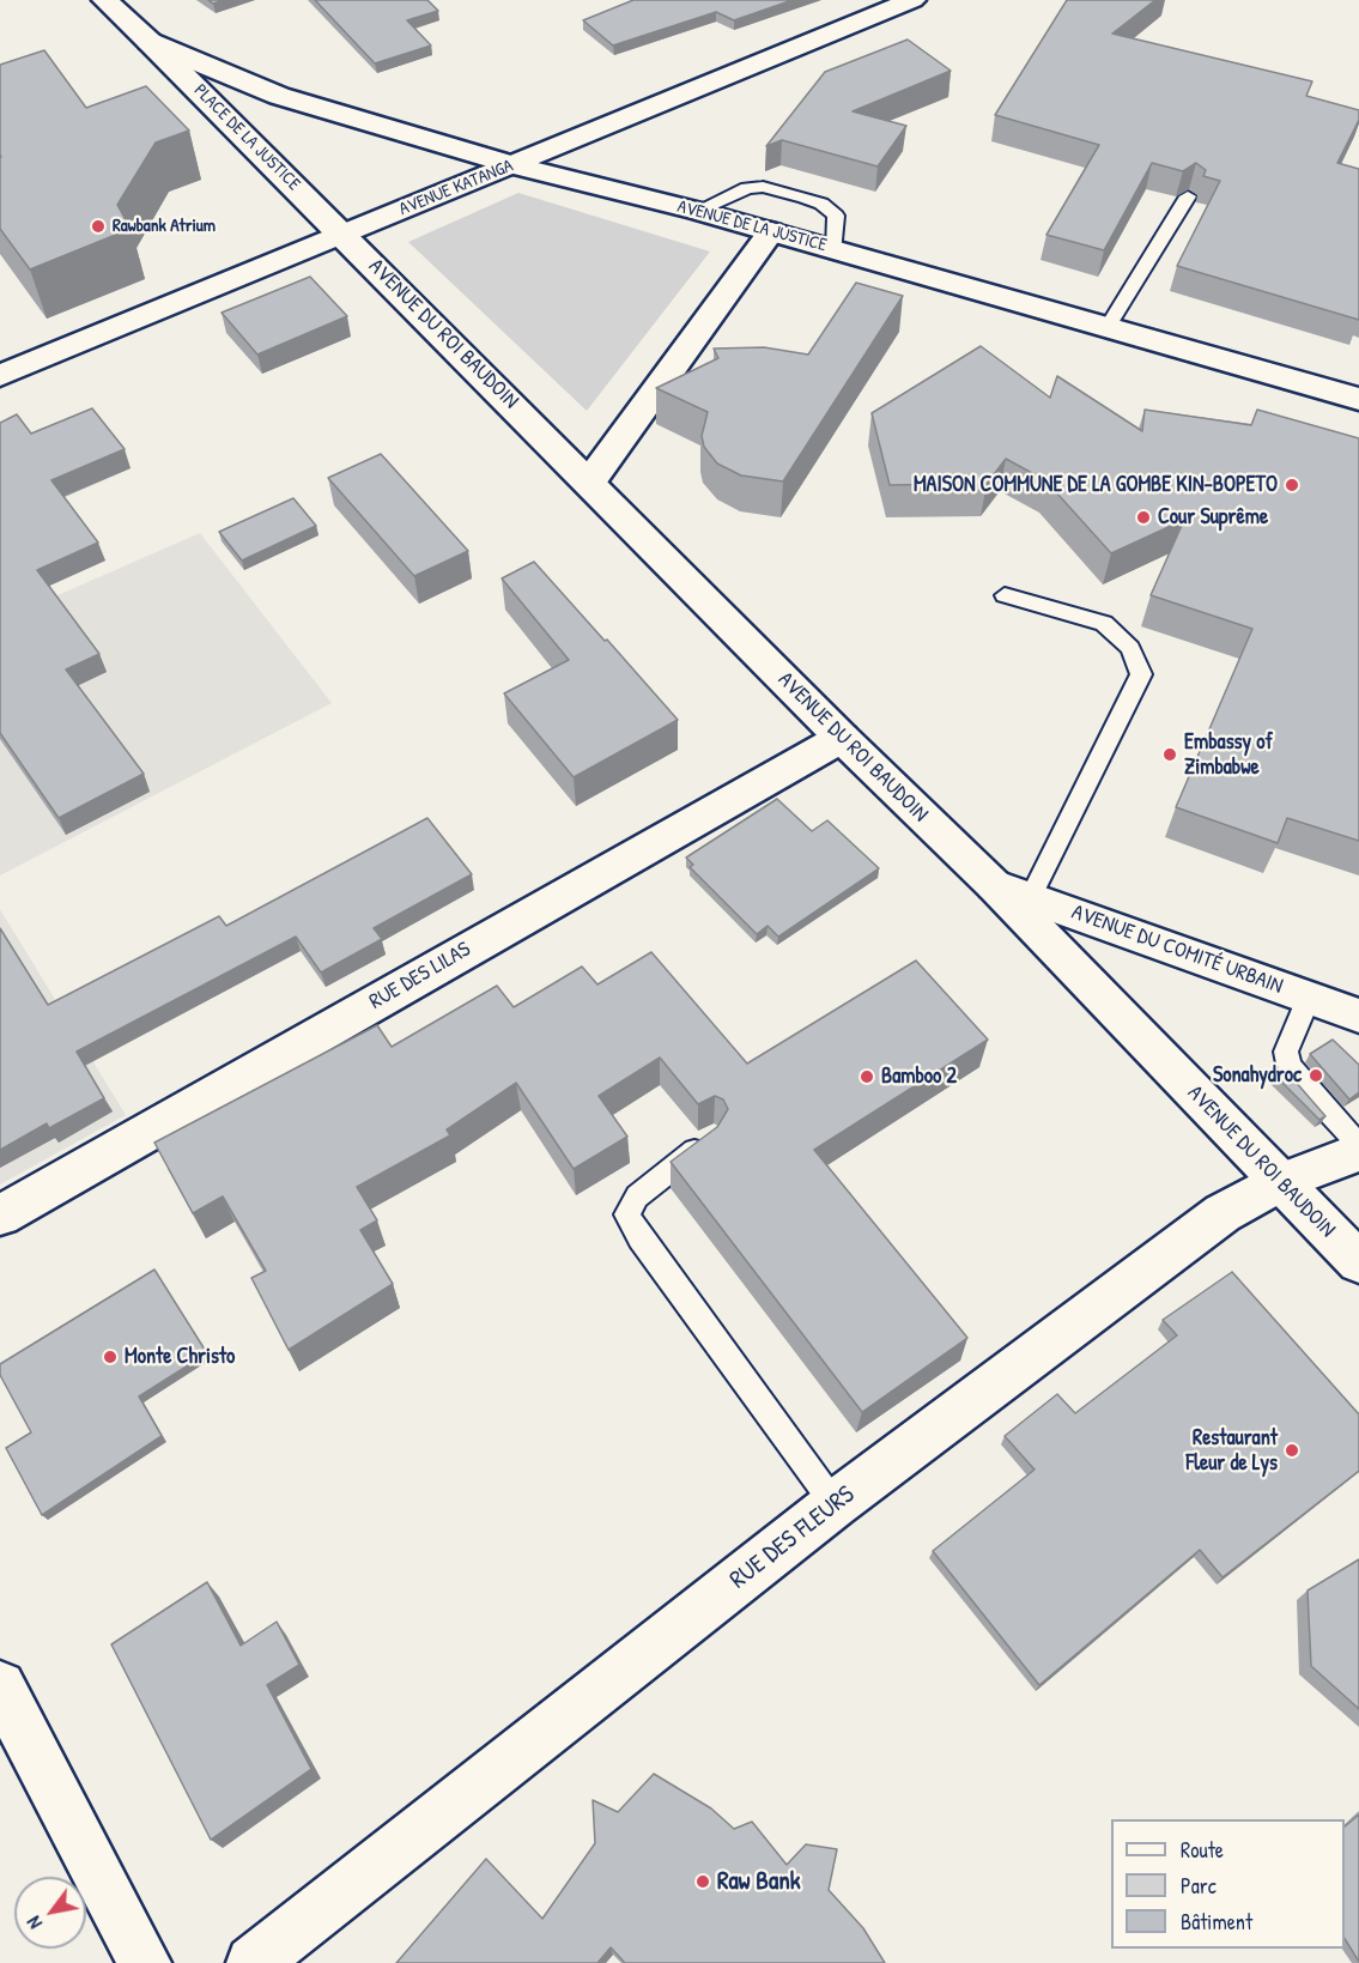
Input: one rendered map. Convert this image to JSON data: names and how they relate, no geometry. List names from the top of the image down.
{
  "streets": {
    "street": [
      "PLACE DE LA JUSTICE",
      "AVENUE KATANGA",
      "AVENUE DE LA JUSTICE",
      "AVENUE DU ROI BAUDOIN",
      "AVENUE DU COMITÉ URBAIN",
      "RUE DES LILAS",
      "RUE DES FLEURS"
    ]
  },
  "crossings": [
    ["PLACE DE LA JUSTICE", "AVENUE KATANGA"],
    ["PLACE DE LA JUSTICE", "AVENUE DE LA JUSTICE"],
    ["PLACE DE LA JUSTICE", "AVENUE DU ROI BAUDOIN"],
    ["AVENUE KATANGA", "AVENUE DE LA JUSTICE"],
    ["AVENUE KATANGA", "AVENUE DU ROI BAUDOIN"],
    ["AVENUE DU ROI BAUDOIN", "AVENUE DU COMITÉ URBAIN"],
    ["AVENUE DU ROI BAUDOIN", "RUE DES LILAS"],
    ["AVENUE DU ROI BAUDOIN", "RUE DES FLEURS"]
  ],
  "places": [
    "Rawbank Atrium",
    "MAISON COMMUNE DE LA GOMBE KIN-BOPETO",
    "Cour Suprême",
    "Embassy of Zimbabwe",
    "Sonahydroc",
    "Bamboo 2",
    "Monte Christo",
    "Restaurant Fleur de Lys",
    "Raw Bank"
  ],
  "legend": ["Route", "Parc", "Bâtiment"],
  "north": "bottom left"
}
